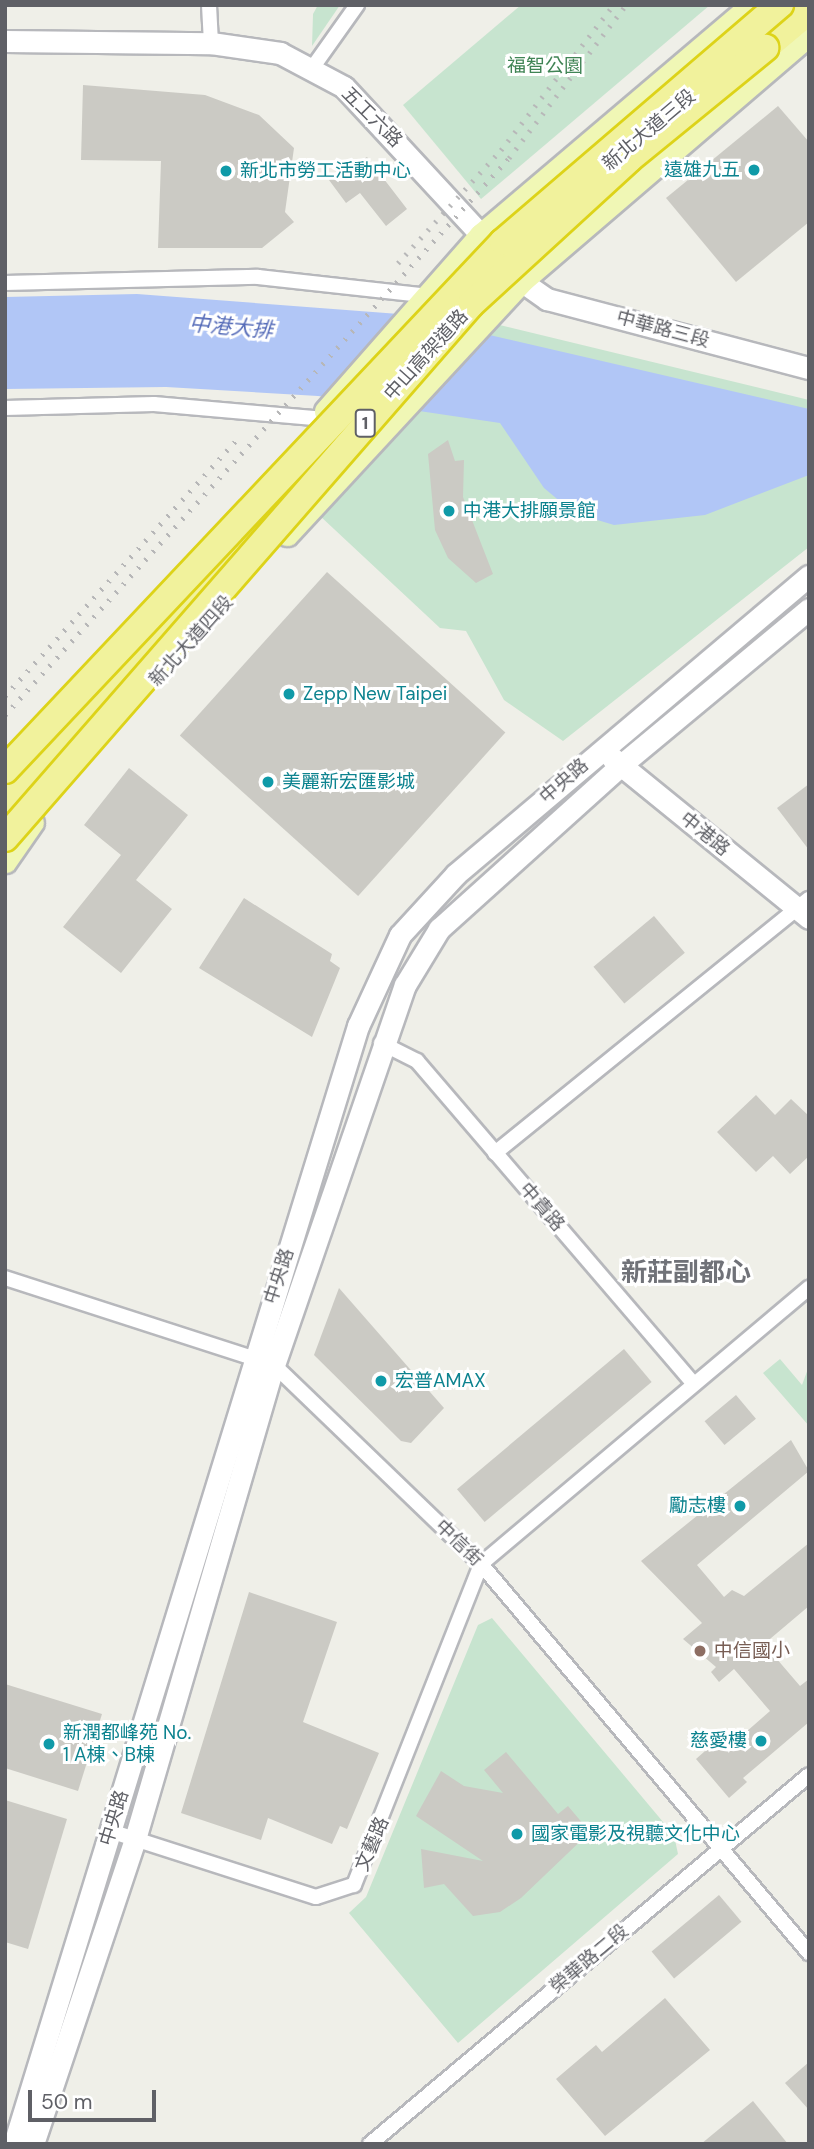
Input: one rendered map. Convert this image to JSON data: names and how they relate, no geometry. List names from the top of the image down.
{
  "streets": {
    "highway": ["中山高架道路", "1"],
    "main road": ["新北大道三段", "新北大道四段"],
    "street": [
      "五工六路",
      "中華路三段",
      "中央路",
      "中港路",
      "中貴路",
      "中信街",
      "文藝路",
      "榮華路二段"
    ]
  },
  "crossings": [
    ["五工六路", "新北大道三段"],
    ["五工六路", "中華路三段"],
    ["五工六路", "新北大道四段"],
    ["新北大道三段", "中華路三段"],
    ["新北大道三段", "新北大道四段"],
    ["中華路三段", "新北大道四段"],
    ["中央路", "中港路"],
    ["中央路", "中貴路"],
    ["中央路", "中信街"],
    ["中央路", "文藝路"],
    ["中信街", "文藝路"],
    ["中信街", "榮華路二段"]
  ],
  "districts": ["新莊副都心"],
  "water": ["中港大排"],
  "parks": ["福智公園"],
  "places": [
    "遠雄九五",
    "新北市勞工活動中心",
    "中港大排願景館",
    "Zepp New Taipei",
    "美麗新宏匯影城",
    "宏普AMAX",
    "勵志樓",
    "中信國小",
    "慈愛樓",
    "新潤都峰苑 No. 1 A棟、B棟",
    "國家電影及視聽文化中心"
  ],
  "scale_bar": "50 m"
}
